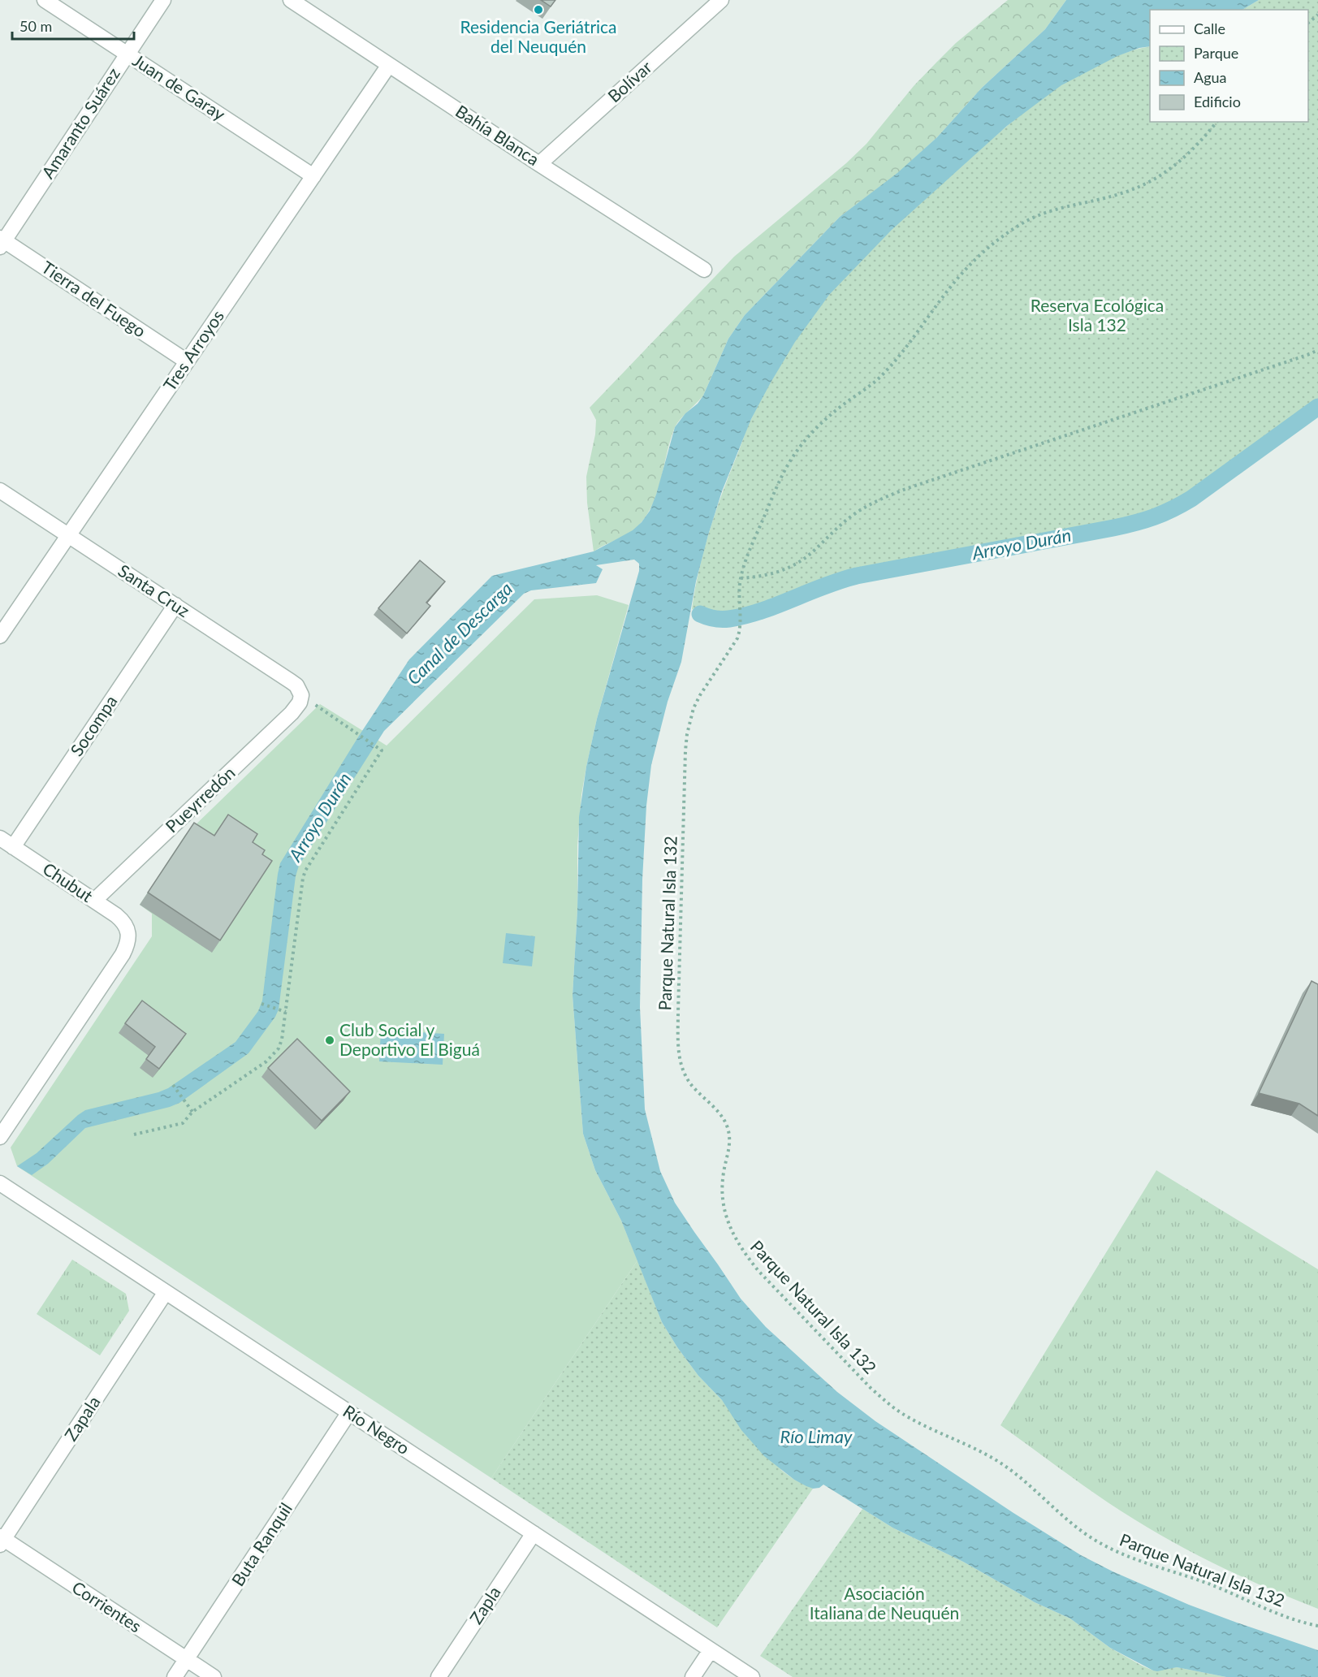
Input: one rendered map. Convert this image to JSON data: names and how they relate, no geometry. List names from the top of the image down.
{
  "streets": {
    "street": [
      "Bolívar",
      "Juan de Garay",
      "Amaranto Suárez",
      "Bahía Blanca",
      "Tierra del Fuego",
      "Tres Arroyos",
      "Santa Cruz",
      "Socompa",
      "Pueyrredón",
      "Chubut",
      "Zapala",
      "Río Negro",
      "Buta Ranquil",
      "Zapla",
      "Corrientes"
    ],
    "path": ["Parque Natural Isla 132"]
  },
  "crossings": [
    ["Bolívar", "Bahía Blanca"],
    ["Juan de Garay", "Amaranto Suárez"],
    ["Juan de Garay", "Tres Arroyos"],
    ["Amaranto Suárez", "Tierra del Fuego"],
    ["Bahía Blanca", "Tres Arroyos"],
    ["Tierra del Fuego", "Tres Arroyos"],
    ["Tres Arroyos", "Santa Cruz"],
    ["Santa Cruz", "Socompa"],
    ["Santa Cruz", "Pueyrredón"],
    ["Socompa", "Chubut"],
    ["Pueyrredón", "Chubut"],
    ["Zapala", "Río Negro"],
    ["Zapala", "Corrientes"],
    ["Río Negro", "Buta Ranquil"],
    ["Río Negro", "Zapla"],
    ["Buta Ranquil", "Corrientes"]
  ],
  "water": ["Arroyo Durán", "Canal de Descarga", "Río Limay"],
  "parks": ["Reserva Ecológica Isla 132", "Asociación Italiana de Neuquén"],
  "places": ["Residencia Geriátrica del Neuquén", "Club Social y Deportivo El Biguá"],
  "legend": [
    "Calle",
    "Parque",
    "Agua",
    "Edificio"
  ],
  "scale_bar": "50 m"
}
